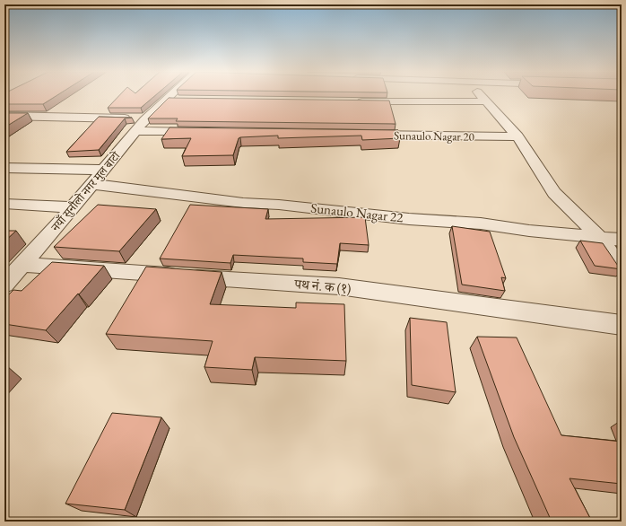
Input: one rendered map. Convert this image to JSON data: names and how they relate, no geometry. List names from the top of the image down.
{
  "streets": {
    "street": [
      "Sunaulo Nagar 20",
      "नयाँ सुनौलो नगर मुल बाटो",
      "Sunaulo Nagar 22",
      "पथ नं. क (१)"
    ]
  },
  "crossings": [
    ["नयाँ सुनौलो नगर मुल बाटो", "Sunaulo Nagar 22"],
    ["नयाँ सुनौलो नगर मुल बाटो", "पथ नं. क (१)"]
  ]
}
